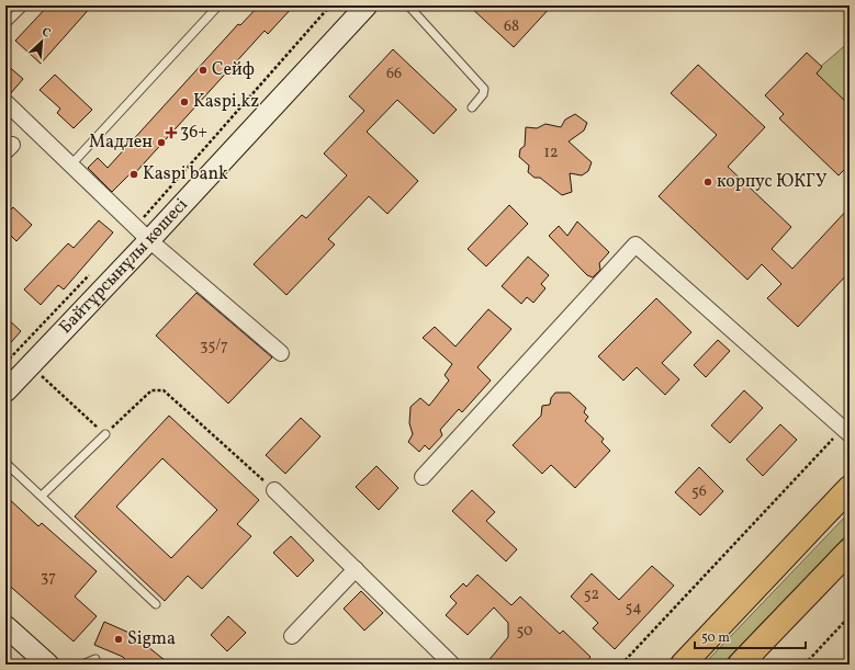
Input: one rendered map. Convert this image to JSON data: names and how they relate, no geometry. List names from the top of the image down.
{
  "streets": {
    "main road": ["Байтұрсынұлы көшесі"]
  },
  "places": {
    "other": [
      "Сейф",
      "Kaspi.kz",
      "Мадлен",
      "Kaspi bank",
      "корпус ЮКГУ",
      "Sigma"
    ],
    "health": ["36+"]
  },
  "house_numbers": [
    "68",
    "66",
    "12",
    "35/7",
    "56",
    "37",
    "52",
    "54",
    "50"
  ],
  "scale_bar": "50 m",
  "north": "top right"
}
